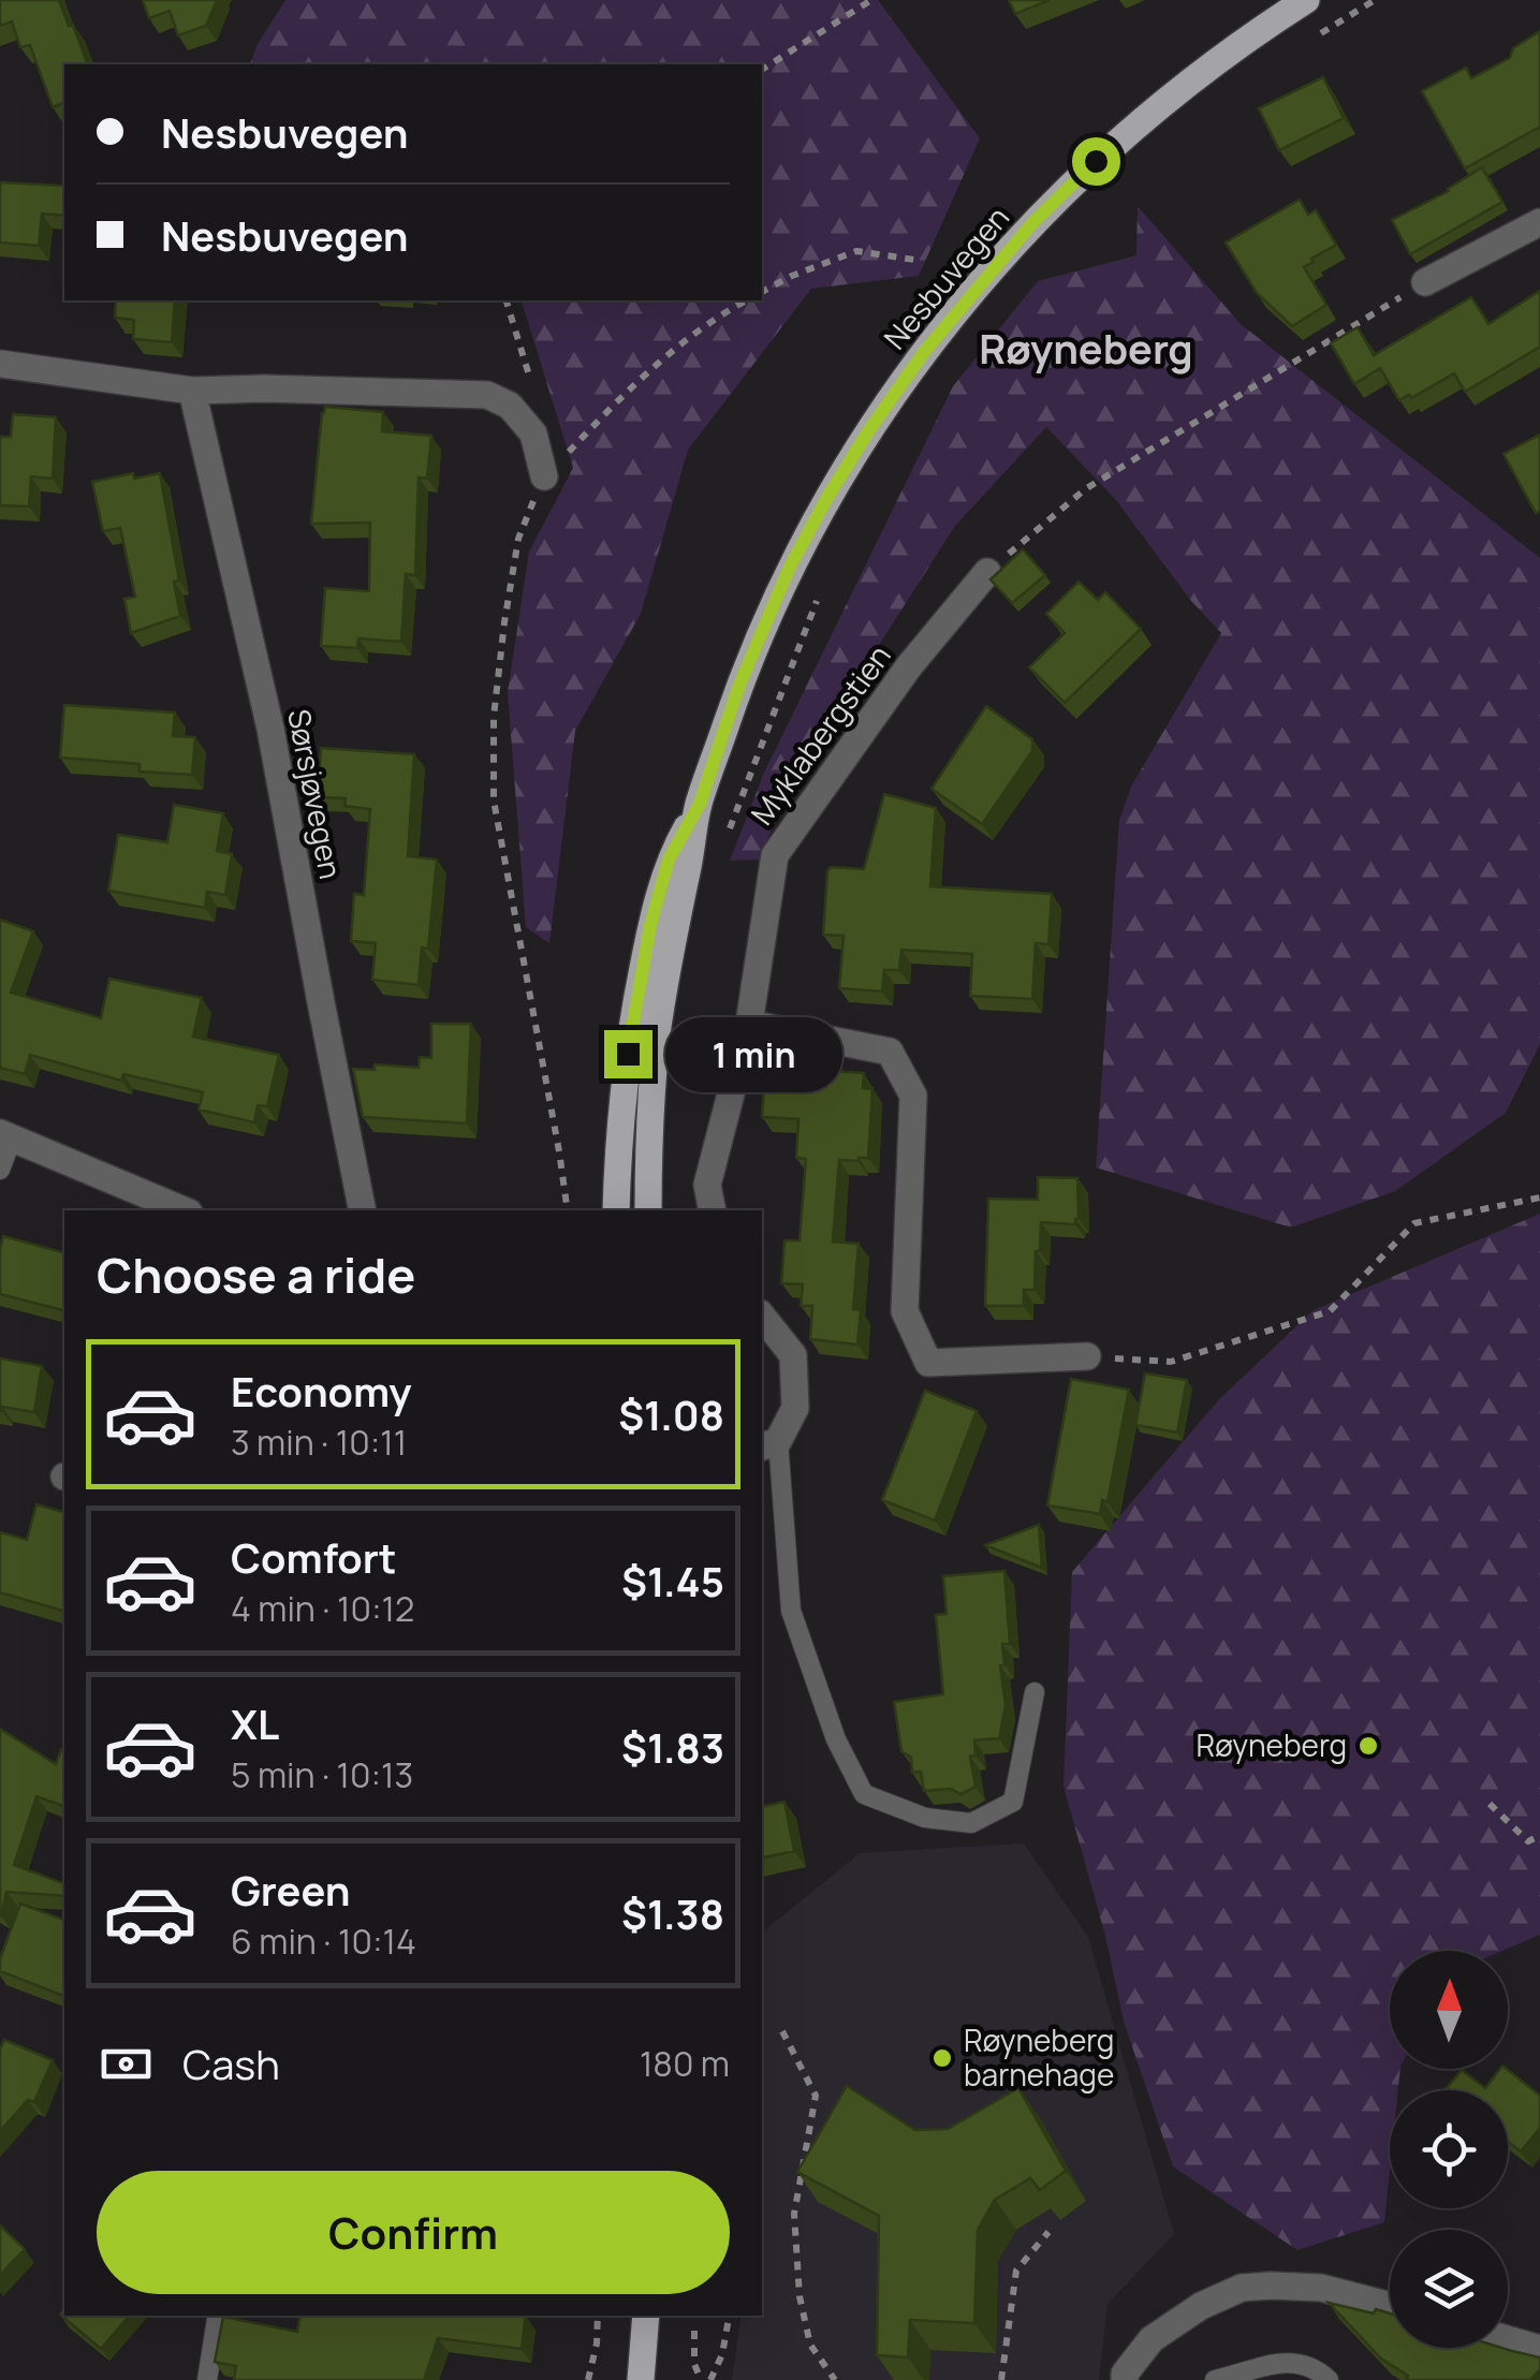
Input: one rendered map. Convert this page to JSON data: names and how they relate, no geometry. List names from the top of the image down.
{
  "streets": {
    "main road": ["Nesbuvegen"],
    "street": ["Myklabergstien", "Sørsjøvegen"]
  },
  "districts": ["Røyneberg"],
  "places": ["Røyneberg", "Røyneberg barnehage"],
  "north": "top",
  "page": {
    "banner": ["Nesbuvegen", "Nesbuvegen"],
    "bubble": "1 min",
    "heading": "Choose a ride",
    "list": [
      {
        "name": "Economy",
        "note": "3 min · 10:11",
        "value": "$1.08"
      },
      {
        "name": "Comfort",
        "note": "4 min · 10:12",
        "value": "$1.45"
      },
      {
        "name": "XL",
        "note": "5 min · 10:13",
        "value": "$1.83"
      },
      {
        "name": "Green",
        "note": "6 min · 10:14",
        "value": "$1.38"
      }
    ],
    "pay": ["Cash", "180 m"],
    "buttons": "Confirm"
  }
}
